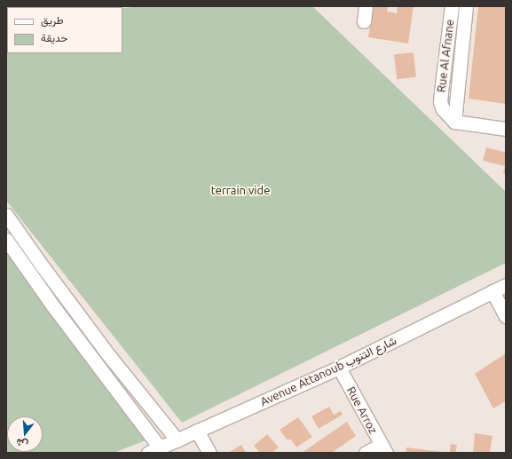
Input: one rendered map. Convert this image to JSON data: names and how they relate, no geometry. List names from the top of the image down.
{
  "streets": {
    "street": ["Rue Al Afnane", "Avenue Attanoub شارع التنوب", "Rue Arroz"]
  },
  "crossings": [
    ["Avenue Attanoub شارع التنوب", "Rue Arroz"]
  ],
  "parks": ["terrain vide"],
  "legend": ["طريق", "حديقة"],
  "north": "bottom"
}
